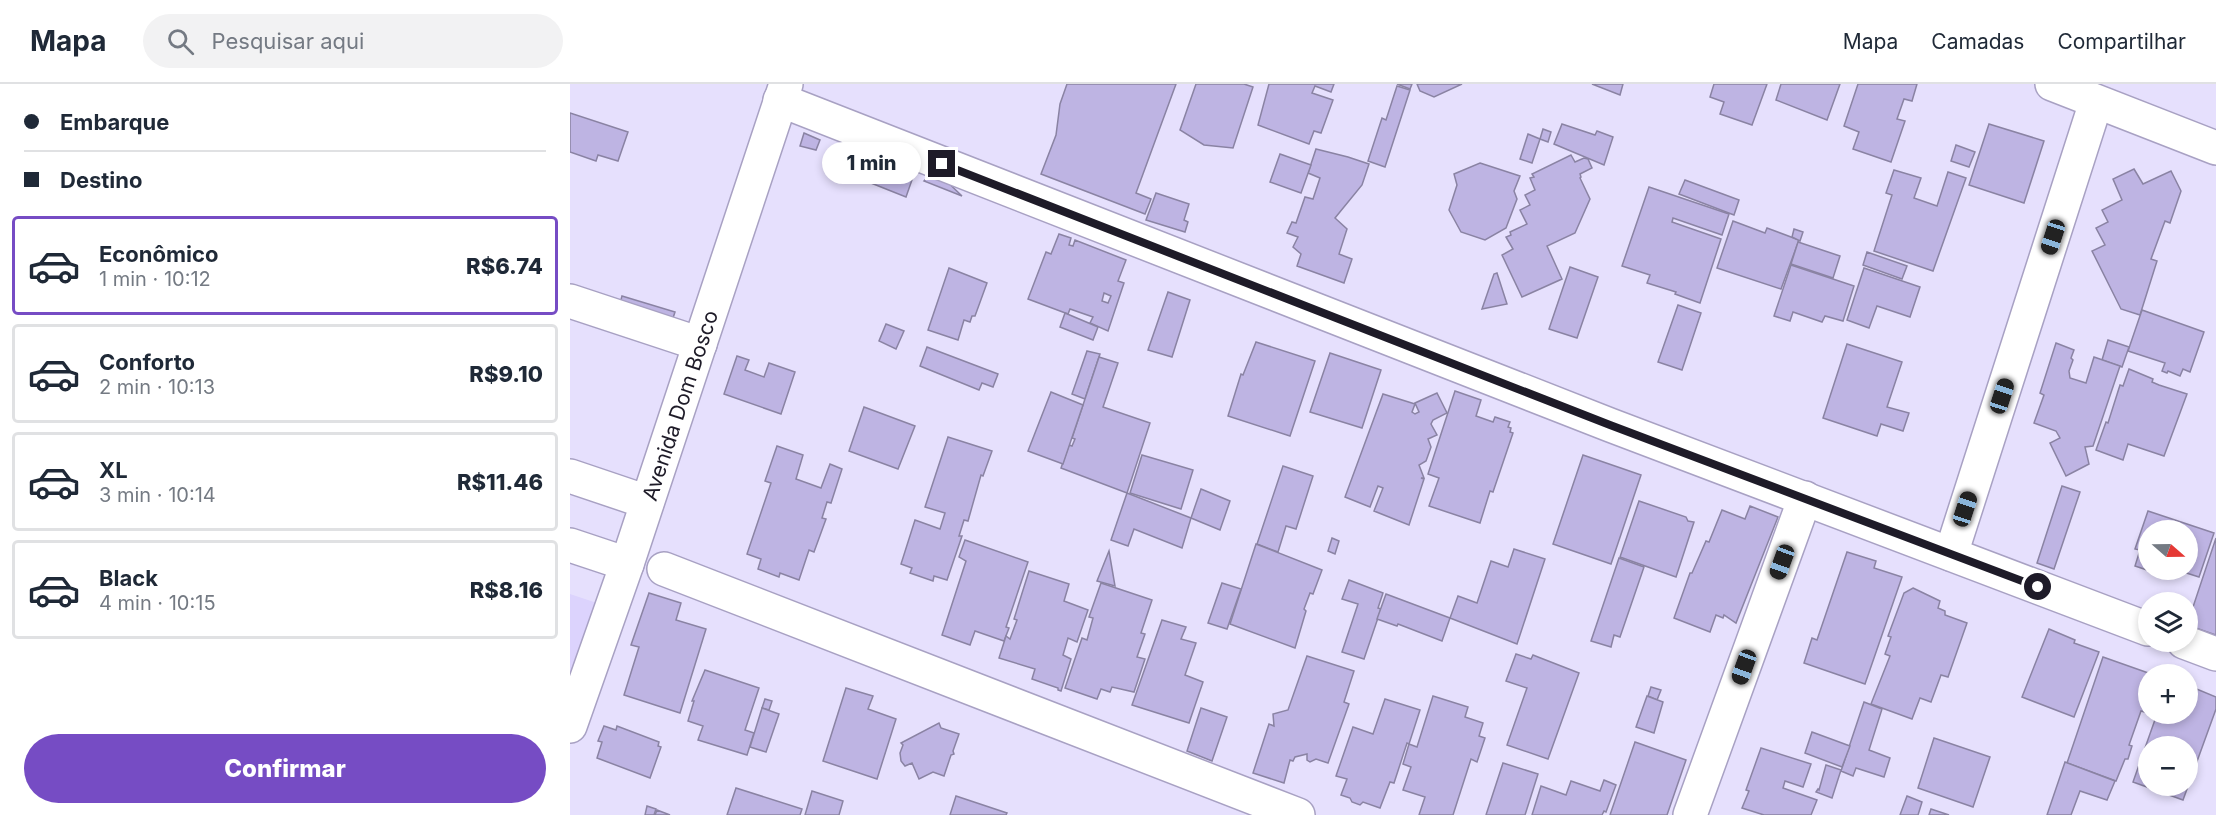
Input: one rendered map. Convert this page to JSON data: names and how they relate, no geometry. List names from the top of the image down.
{
  "streets": {
    "street": ["Avenida Dom Bosco"]
  },
  "north": "right",
  "page": {
    "header": "Mapa",
    "search": "Pesquisar aqui",
    "nav": ["Mapa", "Camadas", "Compartilhar"],
    "banner": ["Embarque", "Destino"],
    "bubble": "1 min",
    "list": [
      {
        "name": "Econômico",
        "note": "1 min · 10:12",
        "value": "R$6.74"
      },
      {
        "name": "Conforto",
        "note": "2 min · 10:13",
        "value": "R$9.10"
      },
      {
        "name": "XL",
        "note": "3 min · 10:14",
        "value": "R$11.46"
      },
      {
        "name": "Black",
        "note": "4 min · 10:15",
        "value": "R$8.16"
      }
    ],
    "map_buttons": ["+", "−"],
    "buttons": "Confirmar"
  }
}
